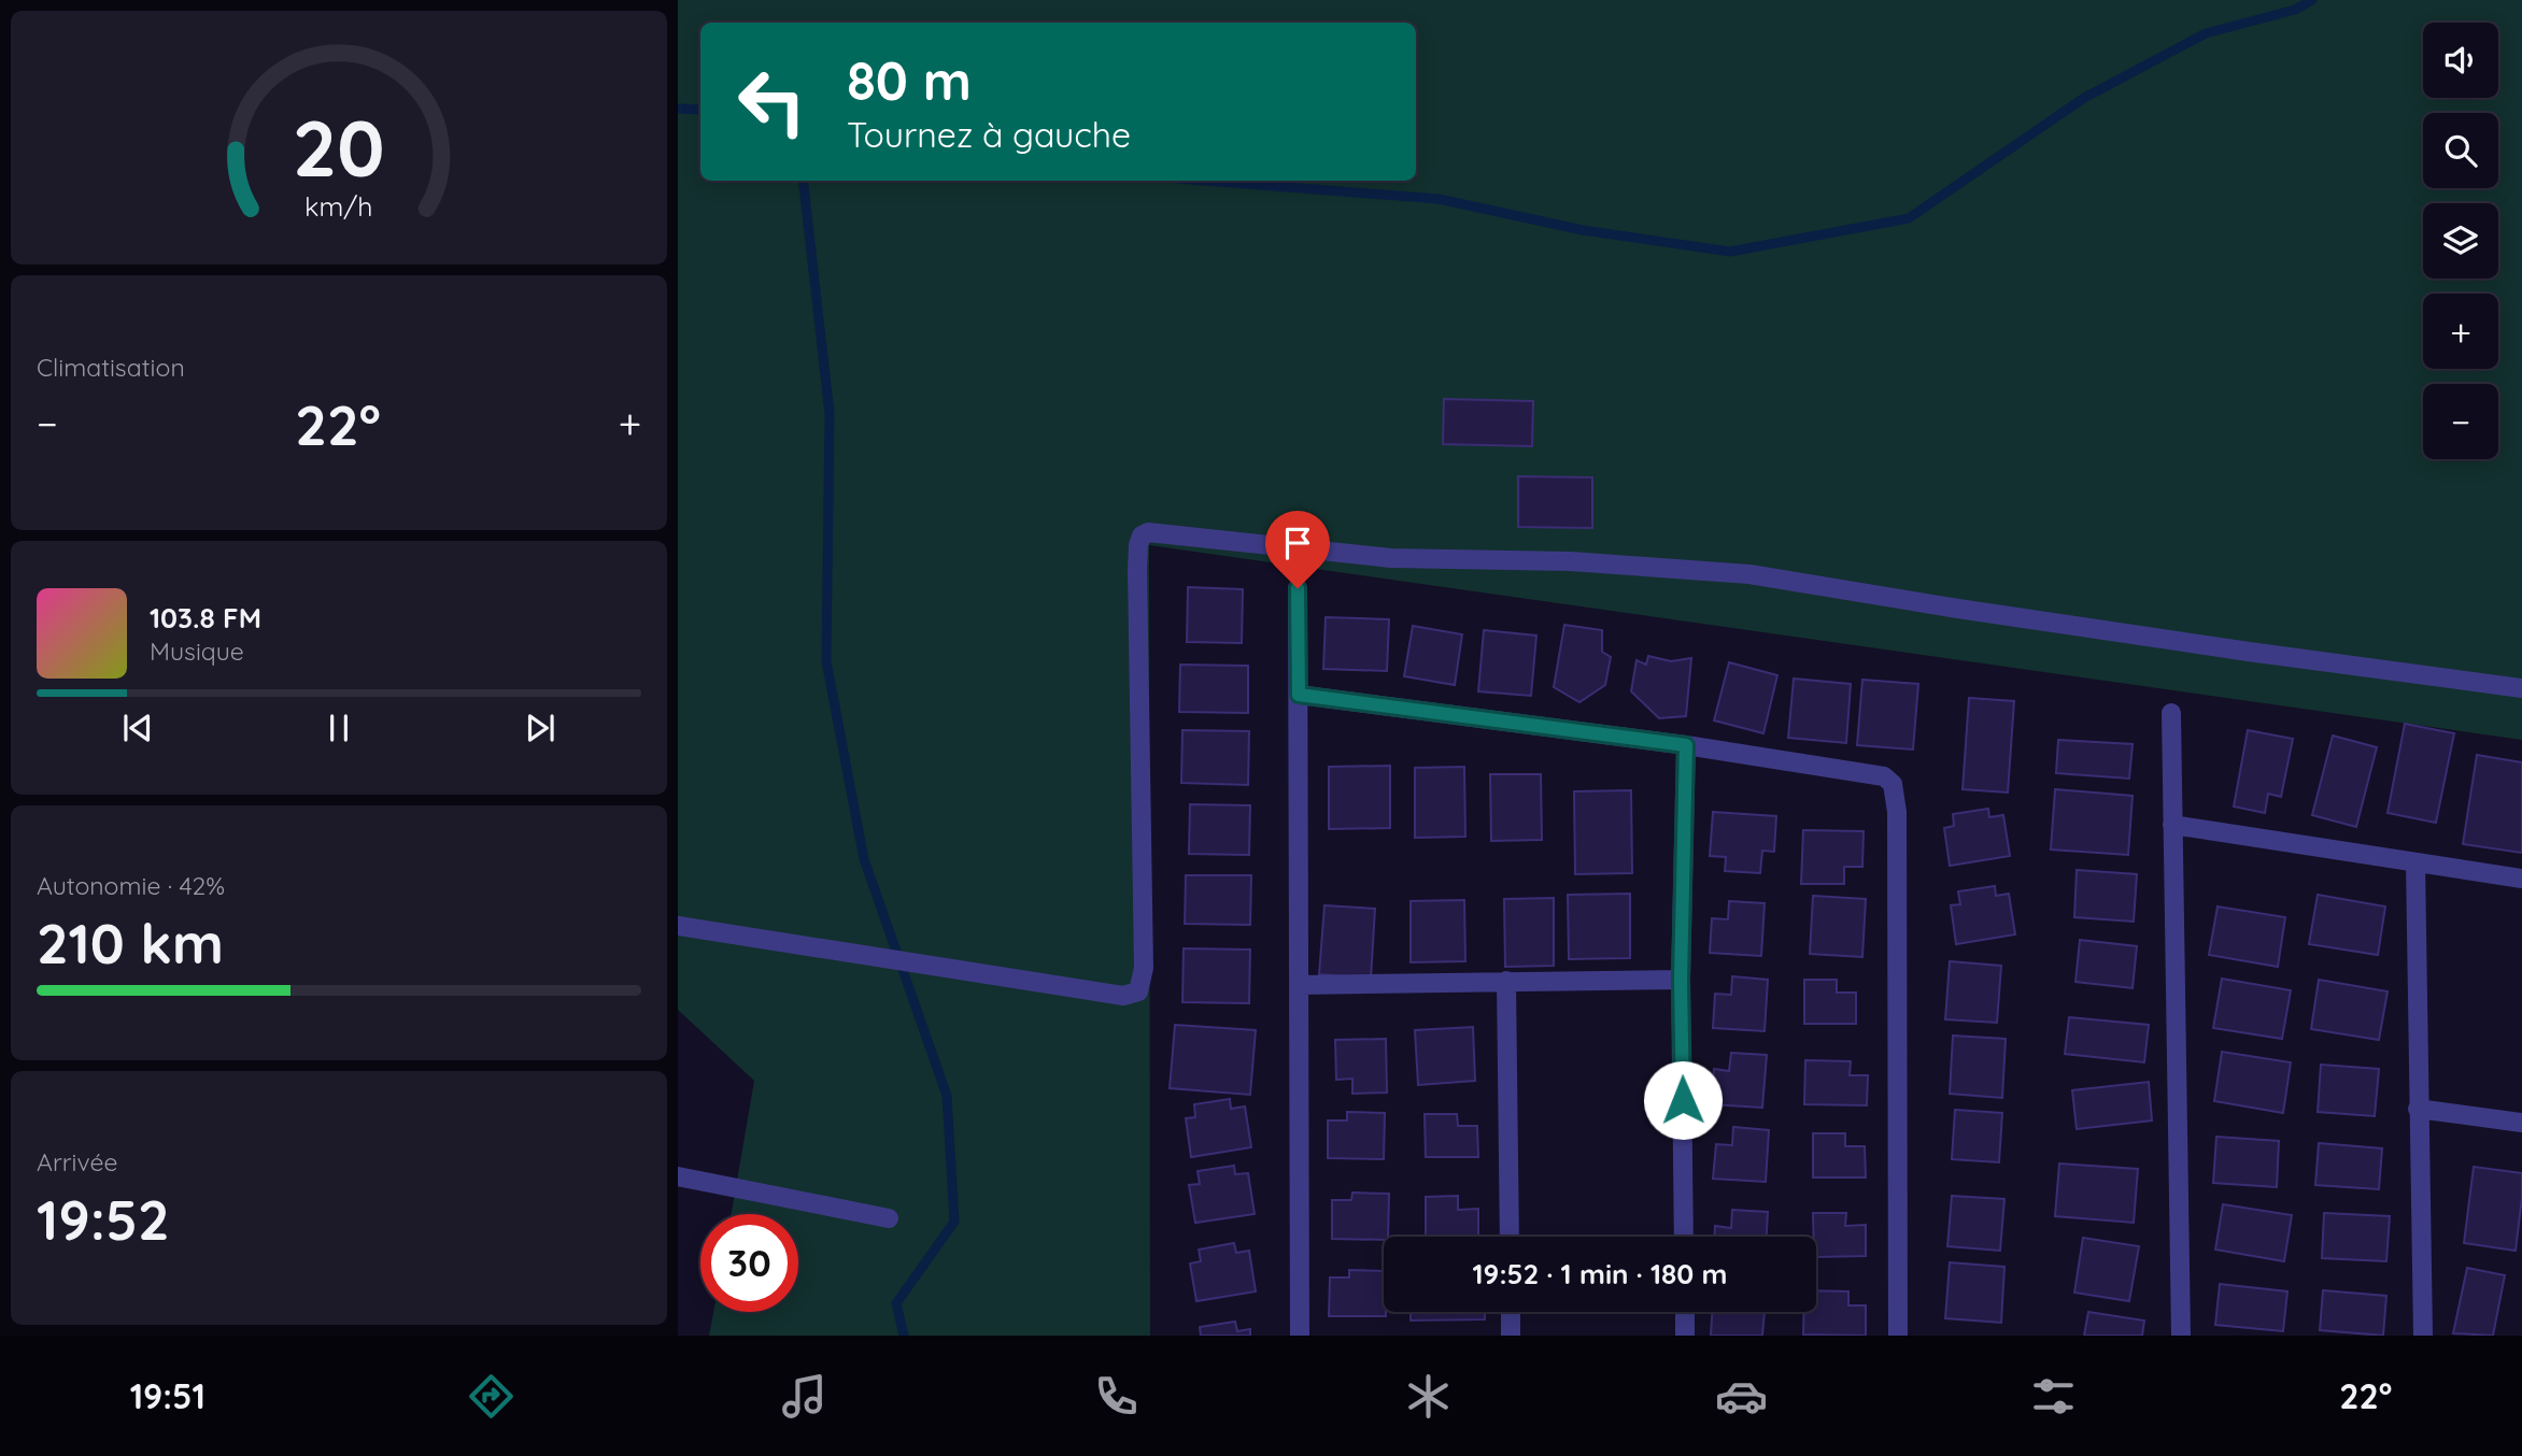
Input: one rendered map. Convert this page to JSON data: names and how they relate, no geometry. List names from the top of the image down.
{
  "page": {
    "map_buttons": ["+", "−"],
    "turn": ["80 m", "Tournez à gauche"],
    "tile": [
      "Climatisation",
      ["Autonomie · 42%", "210 km"],
      ["Arrivée", "19:52"]
    ],
    "heat": ["−", "22°", "+"],
    "song": ["103.8 FM", "Musique"],
    "limit": "30",
    "trip": "19:52 · 1 min · 180 m",
    "tabs": ["19:51", "22°"],
    "gauge": ["20", "km/h"]
  }
}
